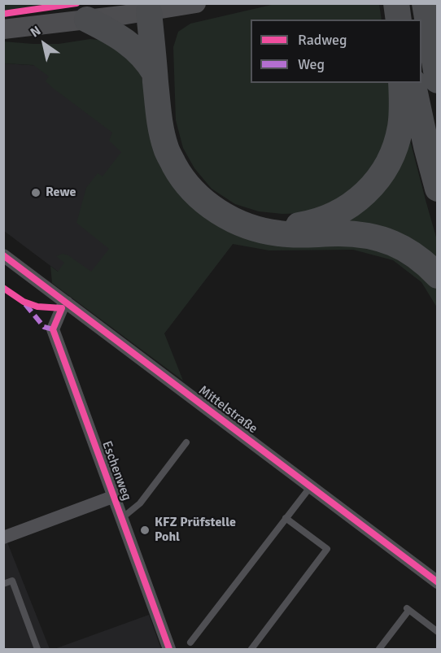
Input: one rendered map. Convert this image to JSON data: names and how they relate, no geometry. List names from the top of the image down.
{
  "streets": {
    "street": ["Mittelstraße", "Eschenweg"]
  },
  "crossings": [
    ["Mittelstraße", "Eschenweg"]
  ],
  "places": ["Rewe", "KFZ Prüfstelle Pohl"],
  "legend": ["Radweg", "Weg"],
  "north": "top left"
}
